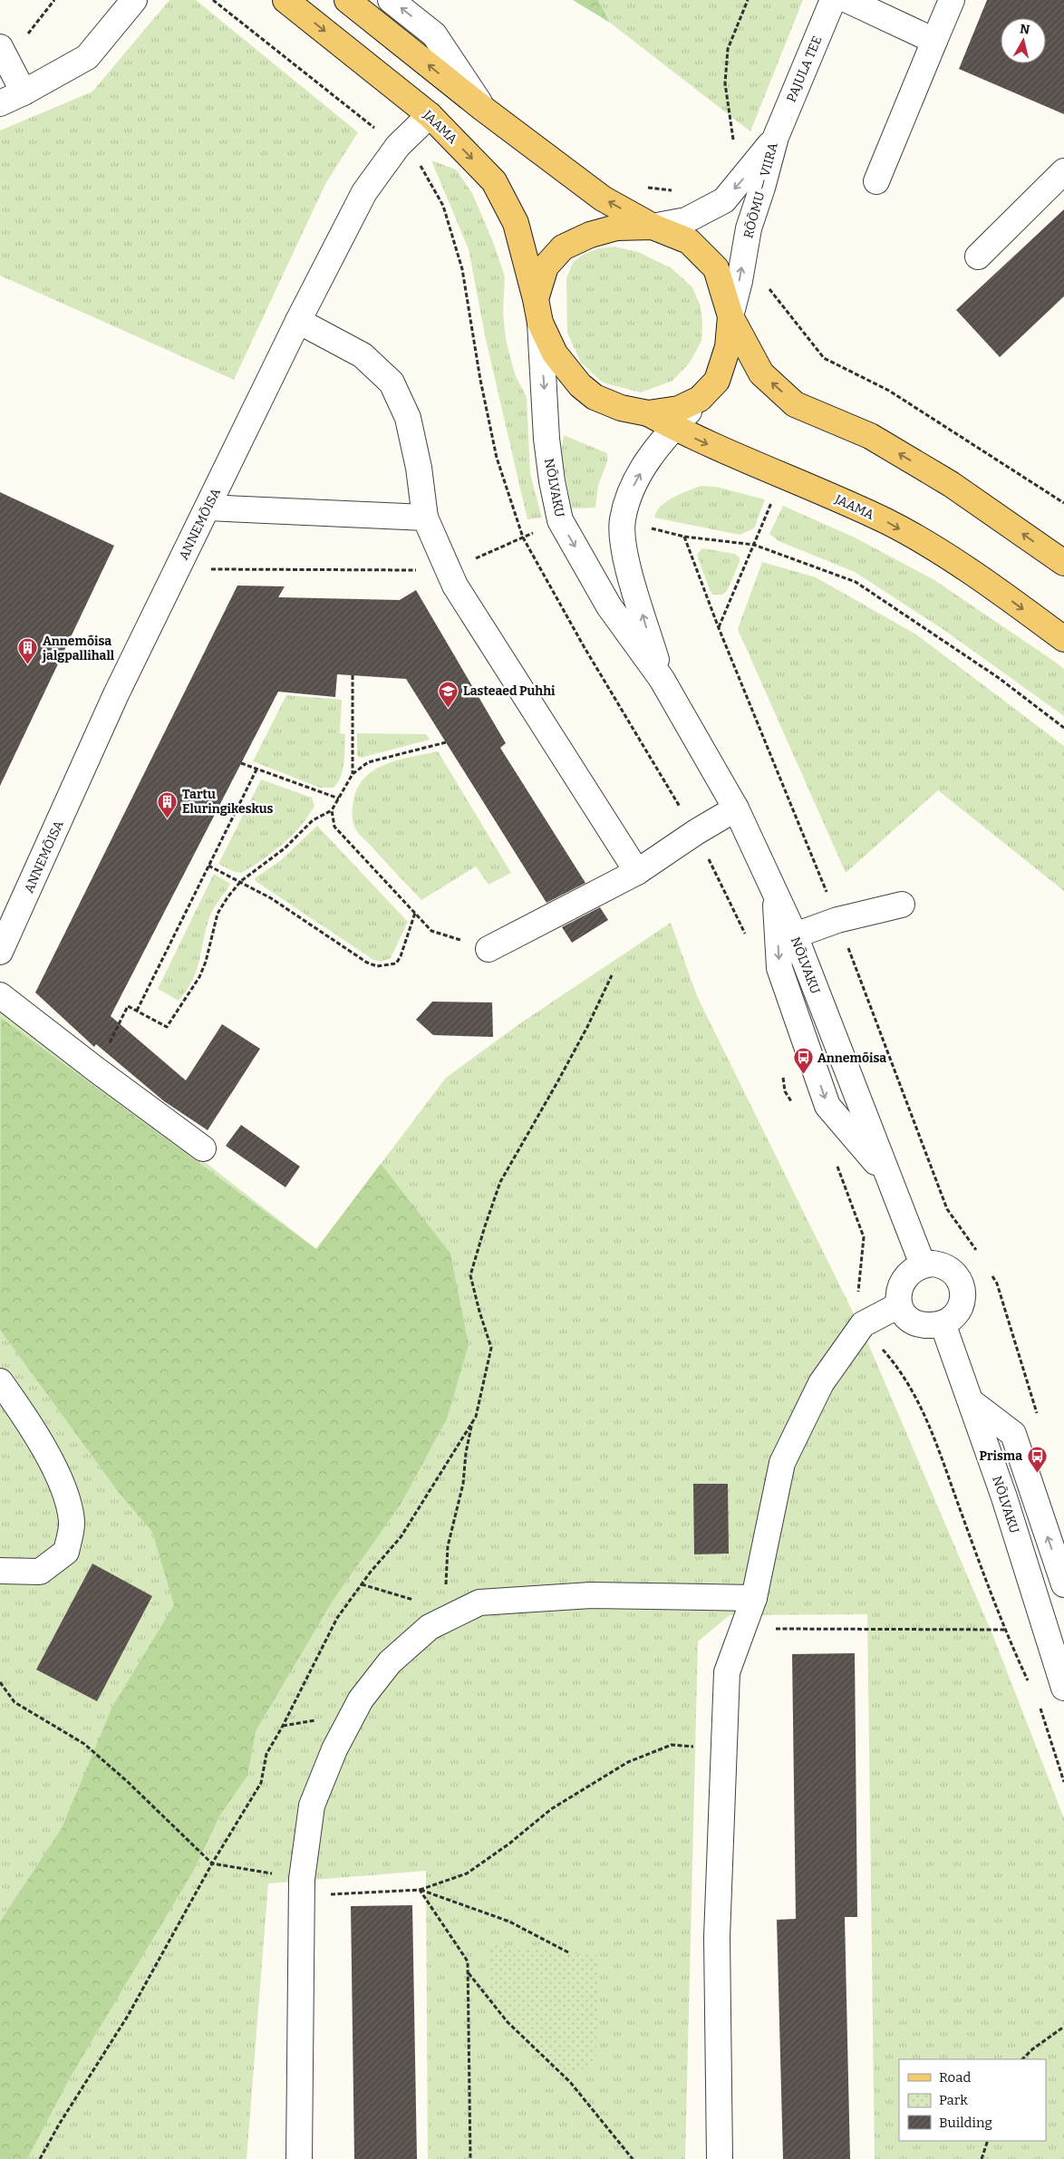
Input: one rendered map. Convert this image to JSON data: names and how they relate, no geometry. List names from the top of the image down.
{
  "streets": {
    "main road": ["JAAMA"],
    "street": [
      "PAJULA TEE",
      "RÕÕMU — VIIRA",
      "NÕLVAKU",
      "ANNEMÕISA"
    ]
  },
  "crossings": [
    ["PAJULA TEE", "RÕÕMU — VIIRA"],
    ["JAAMA", "NÕLVAKU"],
    ["JAAMA", "ANNEMÕISA"]
  ],
  "places": {
    "building": ["Annemõisa jalgpallihall", "Tartu Eluringikeskus"],
    "school or university": ["Lasteaed Puhhi"],
    "bus stop": ["Annemõisa", "Prisma"]
  },
  "legend": ["Road", "Park", "Building"],
  "north": "top"
}
